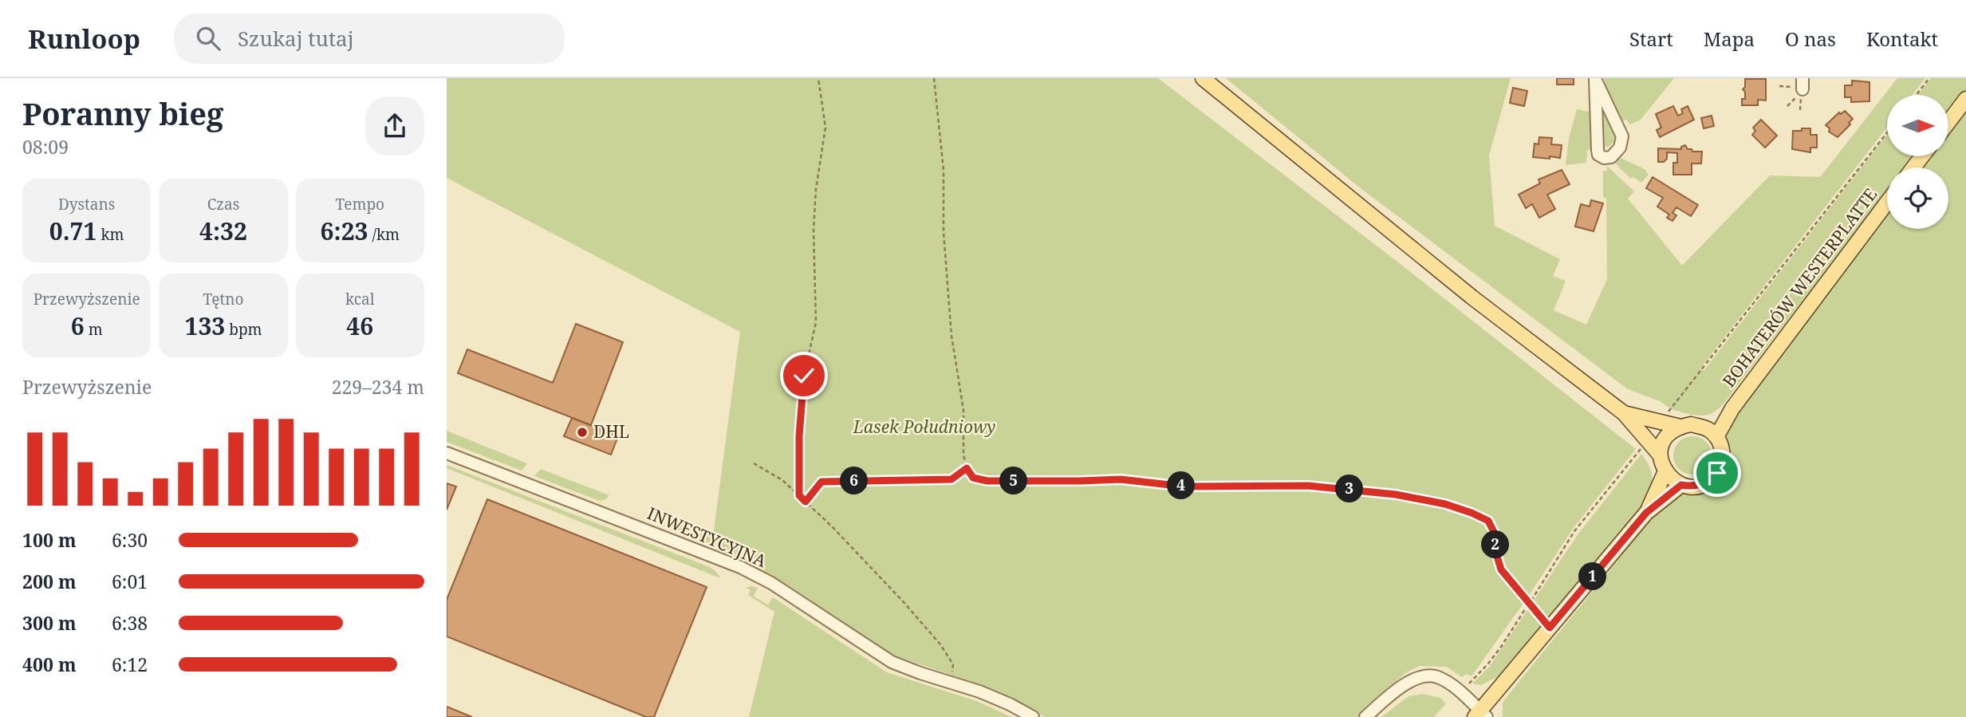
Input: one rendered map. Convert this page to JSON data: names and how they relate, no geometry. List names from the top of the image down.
{
  "streets": {
    "main road": ["BOHATERÓW WESTERPLATTE"],
    "street": ["INWESTYCYJNA"]
  },
  "parks": ["Lasek Południowy"],
  "places": ["DHL"],
  "north": "right",
  "page": {
    "header": "Runloop",
    "search": "Szukaj tutaj",
    "nav": [
      "Start",
      "Mapa",
      "O nas",
      "Kontakt"
    ],
    "heading": ["Poranny bieg", "08:09"],
    "stats": [
      ["Dystans", "0.71 km"],
      ["Czas", "4:32"],
      ["Tempo", "6:23 /km"],
      ["Przewyższenie", "6 m"],
      ["Tętno", "133 bpm"],
      ["kcal", "46"]
    ],
    "chart": ["Przewyższenie", "229–234 m"],
    "pins": [
      "5",
      "6",
      "4",
      "3",
      "2",
      "1"
    ],
    "list": [
      {
        "name": "100 m",
        "note": "6:30"
      },
      {
        "name": "200 m",
        "note": "6:01"
      },
      {
        "name": "300 m",
        "note": "6:38"
      },
      {
        "name": "400 m",
        "note": "6:12"
      }
    ]
  }
}
